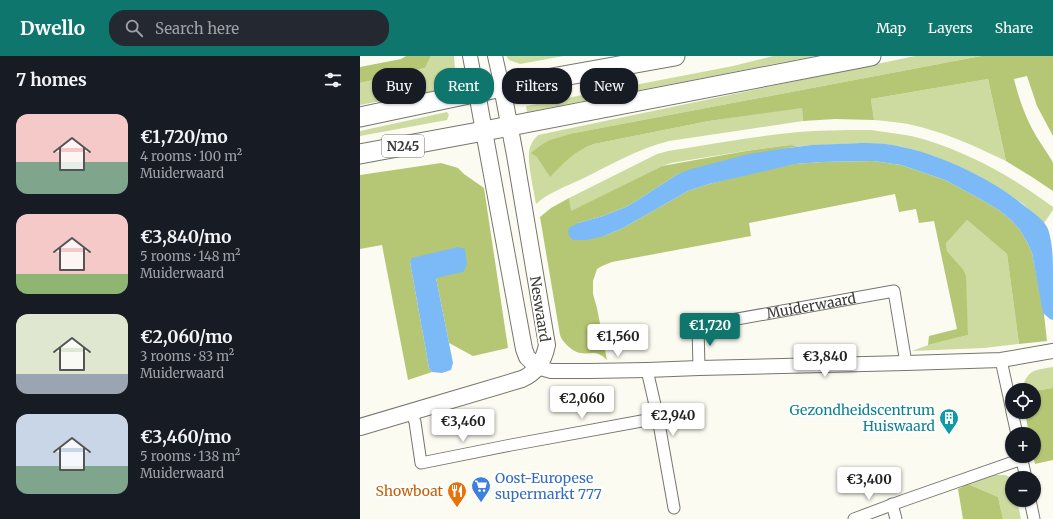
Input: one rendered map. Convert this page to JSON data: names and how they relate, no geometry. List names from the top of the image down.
{
  "streets": {
    "highway": ["N245"],
    "main road": ["Neswaard"],
    "street": ["Muiderwaard"]
  },
  "crossings": [
    ["N245", "Neswaard"]
  ],
  "places": {
    "building": ["Gezondheidscentrum Huiswaard"],
    "supermarket": ["Oost-Europese supermarkt 777"],
    "restaurant": ["Showboat"]
  },
  "page": {
    "header": "Dwello",
    "search": "Search here",
    "nav": ["Map", "Layers", "Share"],
    "heading": "7 homes",
    "chip": [
      "Buy",
      "Rent",
      "Filters",
      "New"
    ],
    "list": [
      {
        "name": "€1,720/mo",
        "note": "4 rooms · 100 m² · Muiderwaard"
      },
      {
        "name": "€3,840/mo",
        "note": "5 rooms · 148 m² · Muiderwaard"
      },
      {
        "name": "€2,060/mo",
        "note": "3 rooms · 83 m² · Muiderwaard"
      },
      {
        "name": "€3,460/mo",
        "note": "5 rooms · 138 m² · Muiderwaard"
      }
    ],
    "price": [
      "€1,720",
      "€1,560",
      "€3,840",
      "€2,060",
      "€2,940",
      "€3,460",
      "€3,400"
    ],
    "map_buttons": ["+", "−"]
  }
}
